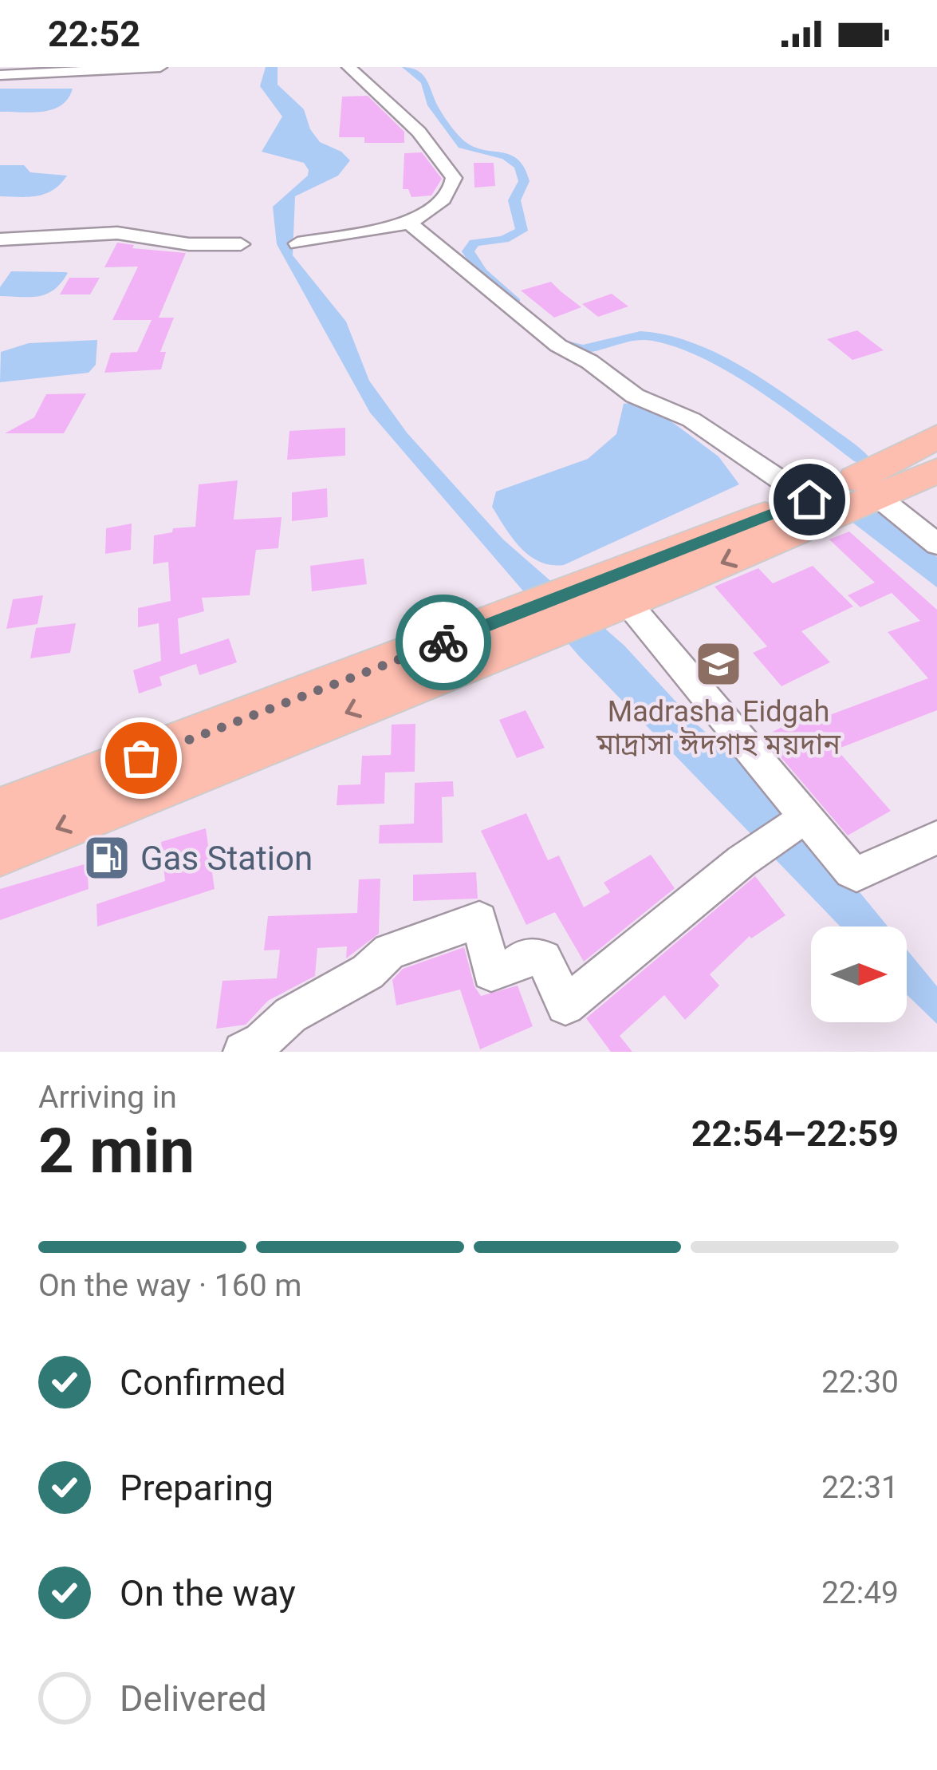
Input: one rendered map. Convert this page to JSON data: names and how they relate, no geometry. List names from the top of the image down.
{
  "places": {
    "school or university": ["Madrasha Eidgah মাদ্রাসা ঈদগাহ ময়দান"],
    "fuel station": ["Gas Station"]
  },
  "north": "right",
  "page": {
    "status": "22:52",
    "heading": ["2 min", "Arriving in", "22:54–22:59"],
    "bar": "On the way · 160 m",
    "list": [
      ["Confirmed", "22:30"],
      ["Preparing", "22:31"],
      ["On the way", "22:49"],
      "Delivered"
    ]
  }
}
